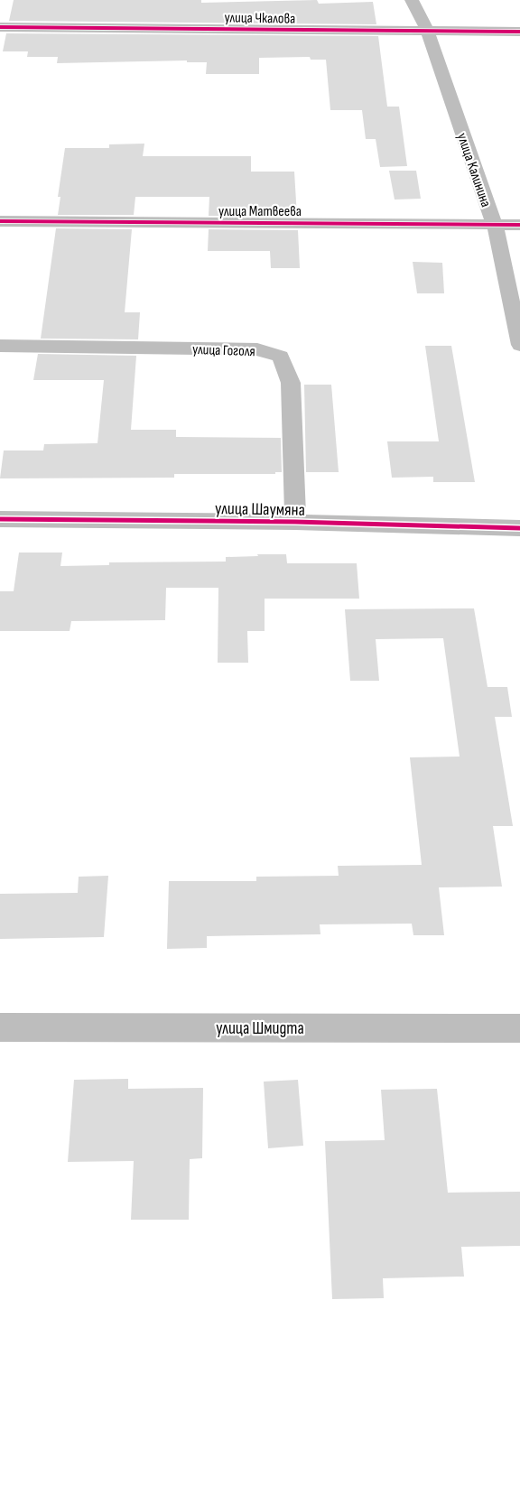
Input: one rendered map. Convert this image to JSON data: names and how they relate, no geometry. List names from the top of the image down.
{
  "streets": {
    "street": [
      "улица Чкалова",
      "улица Калинина",
      "улица Матвеева",
      "улица Гоголя",
      "улица Шаумяна",
      "улица Шмидта"
    ]
  },
  "crossings": [
    ["улица Чкалова", "улица Калинина"],
    ["улица Калинина", "улица Матвеева"],
    ["улица Гоголя", "улица Шаумяна"]
  ]
}
